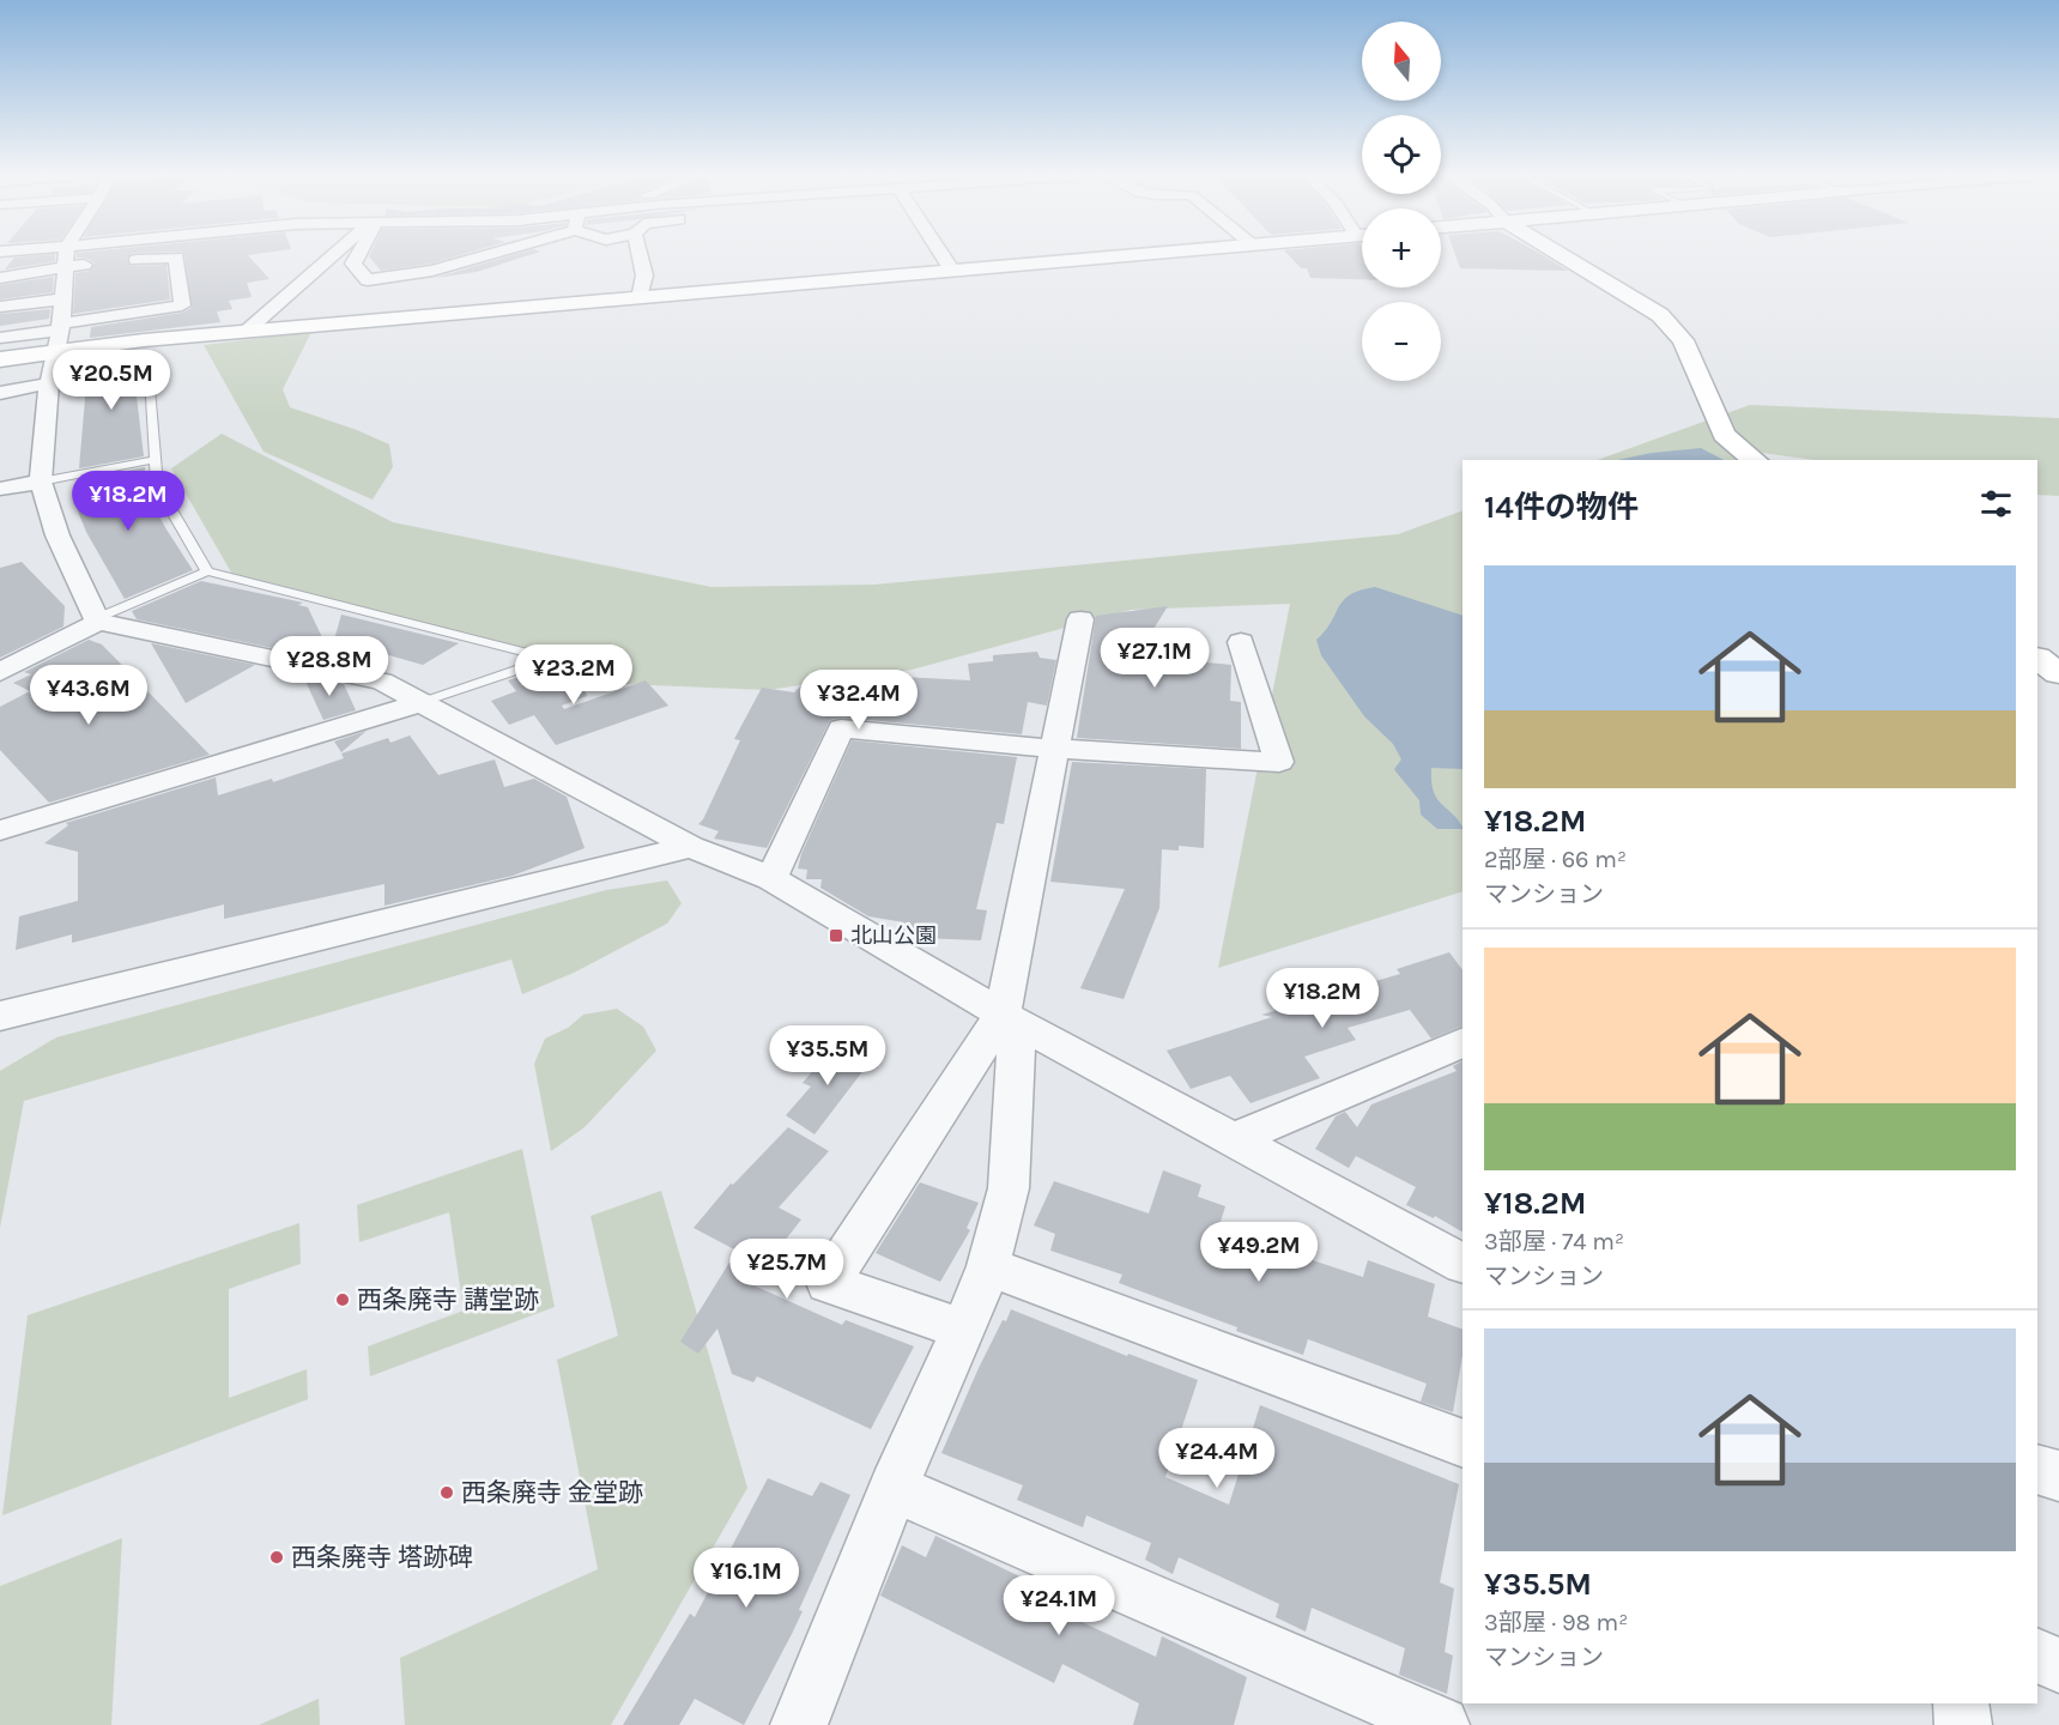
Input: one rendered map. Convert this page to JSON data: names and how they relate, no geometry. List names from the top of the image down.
{
  "places": {
    "transit": ["北山公園"],
    "other": ["西条廃寺 講堂跡", "西条廃寺 金堂跡", "西条廃寺 塔跡碑"]
  },
  "north": "top",
  "page": {
    "map_buttons": ["+", "−"],
    "price": [
      "¥20.5M",
      "¥18.2M",
      "¥27.1M",
      "¥28.8M",
      "¥23.2M",
      "¥43.6M",
      "¥32.4M",
      "¥18.2M",
      "¥35.5M",
      "¥49.2M",
      "¥25.7M",
      "¥24.4M",
      "¥16.1M",
      "¥24.1M"
    ],
    "heading": "14件の物件",
    "list": [
      {
        "name": "¥18.2M",
        "note": "2部屋 · 66 m² · マンション"
      },
      {
        "name": "¥18.2M",
        "note": "3部屋 · 74 m² · マンション"
      },
      {
        "name": "¥35.5M",
        "note": "3部屋 · 98 m² · マンション"
      }
    ]
  }
}
